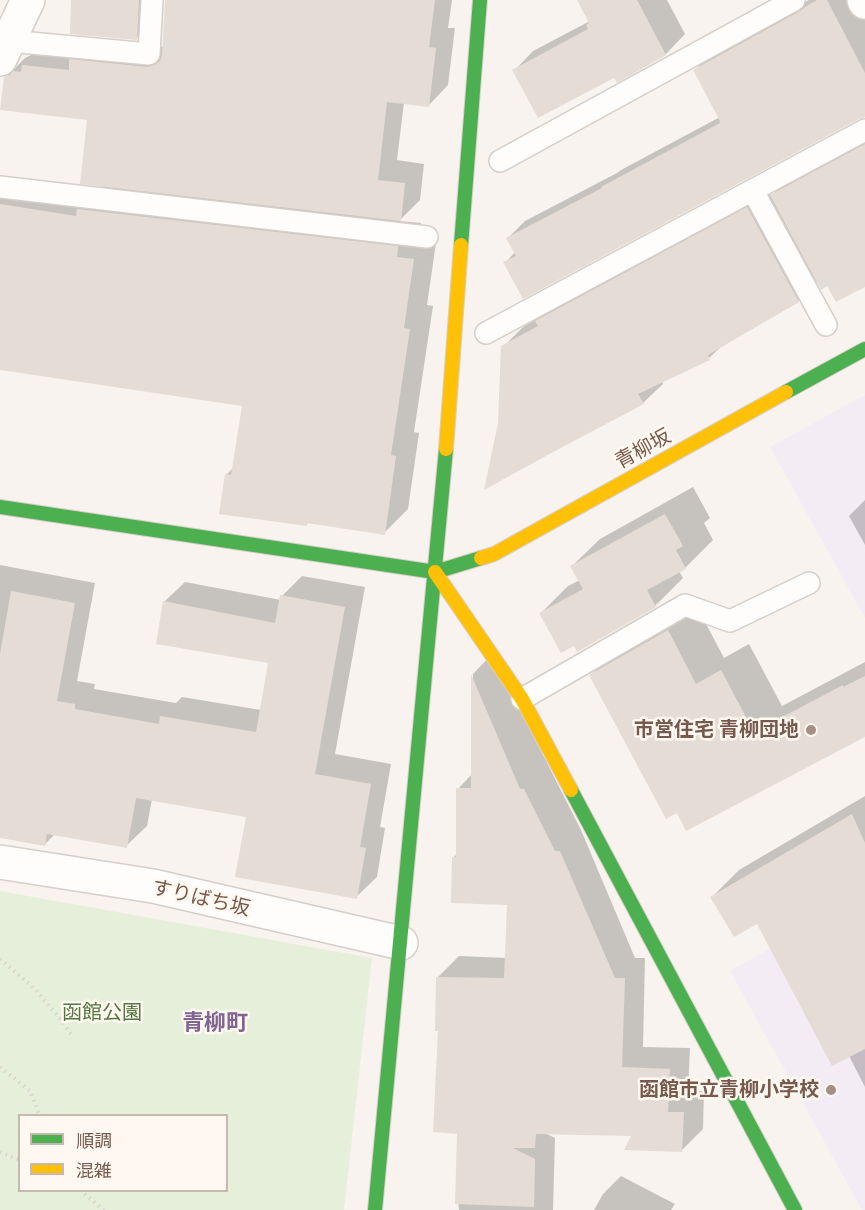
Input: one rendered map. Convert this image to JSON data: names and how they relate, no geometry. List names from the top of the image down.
{
  "streets": {
    "street": ["青柳坂", "すりばち坂"]
  },
  "districts": ["青柳町"],
  "parks": ["函館公園"],
  "places": ["市営住宅 青柳団地", "函館市立青柳小学校"],
  "legend": ["順調", "混雑"]
}
